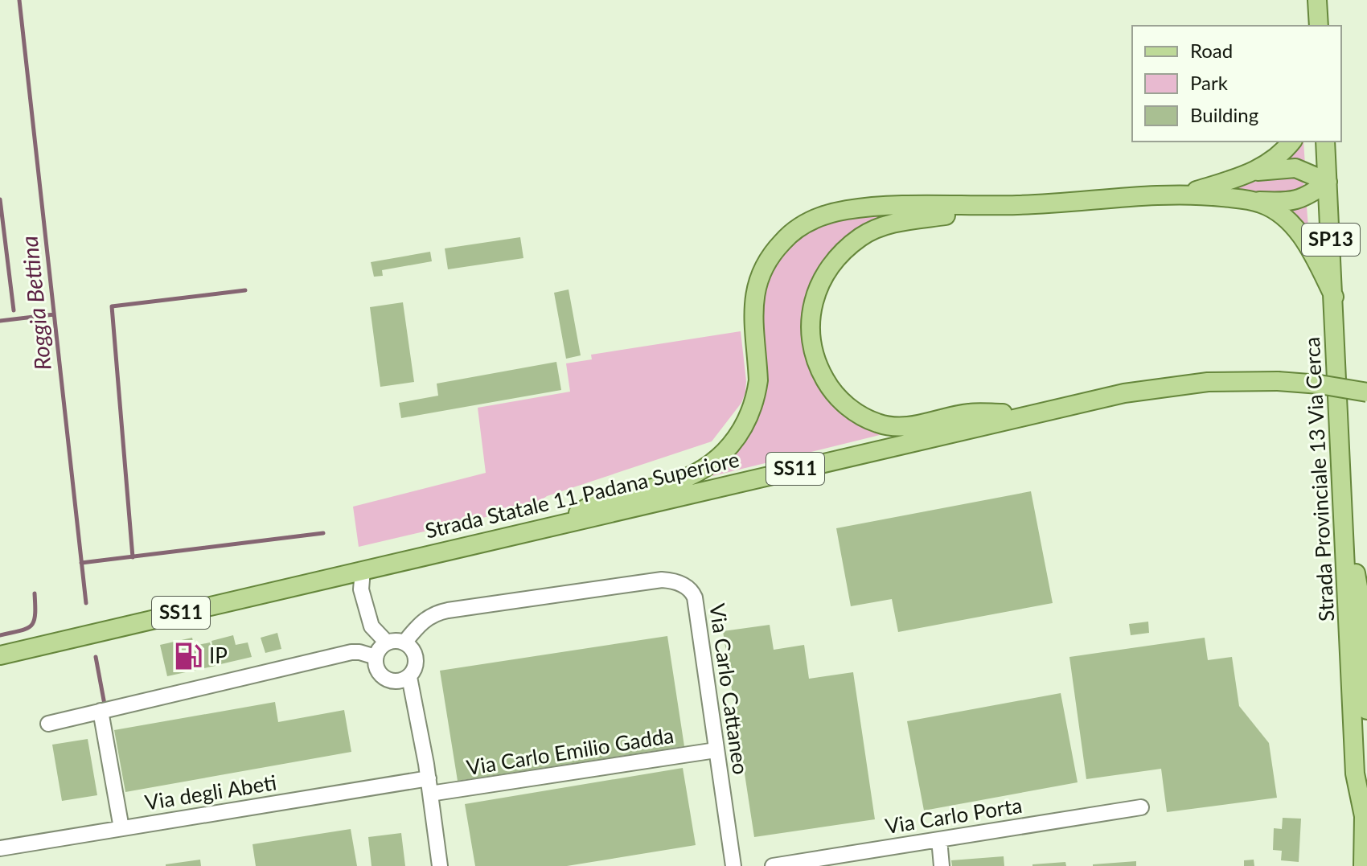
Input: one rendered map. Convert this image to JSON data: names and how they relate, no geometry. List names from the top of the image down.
{
  "streets": {
    "main road": [
      "SP13",
      "SS11",
      "Strada Provinciale 13 Via Cerca",
      "Strada Statale 11 Padana Superiore"
    ],
    "street": [
      "Via Carlo Cattaneo",
      "Via Carlo Emilio Gadda",
      "Via degli Abeti",
      "Via Carlo Porta"
    ]
  },
  "crossings": [
    ["Via Carlo Cattaneo", "Via Carlo Emilio Gadda"]
  ],
  "water": ["Roggia Bettina"],
  "places": {
    "fuel station": ["IP"]
  },
  "legend": ["Road", "Park", "Building"]
}
